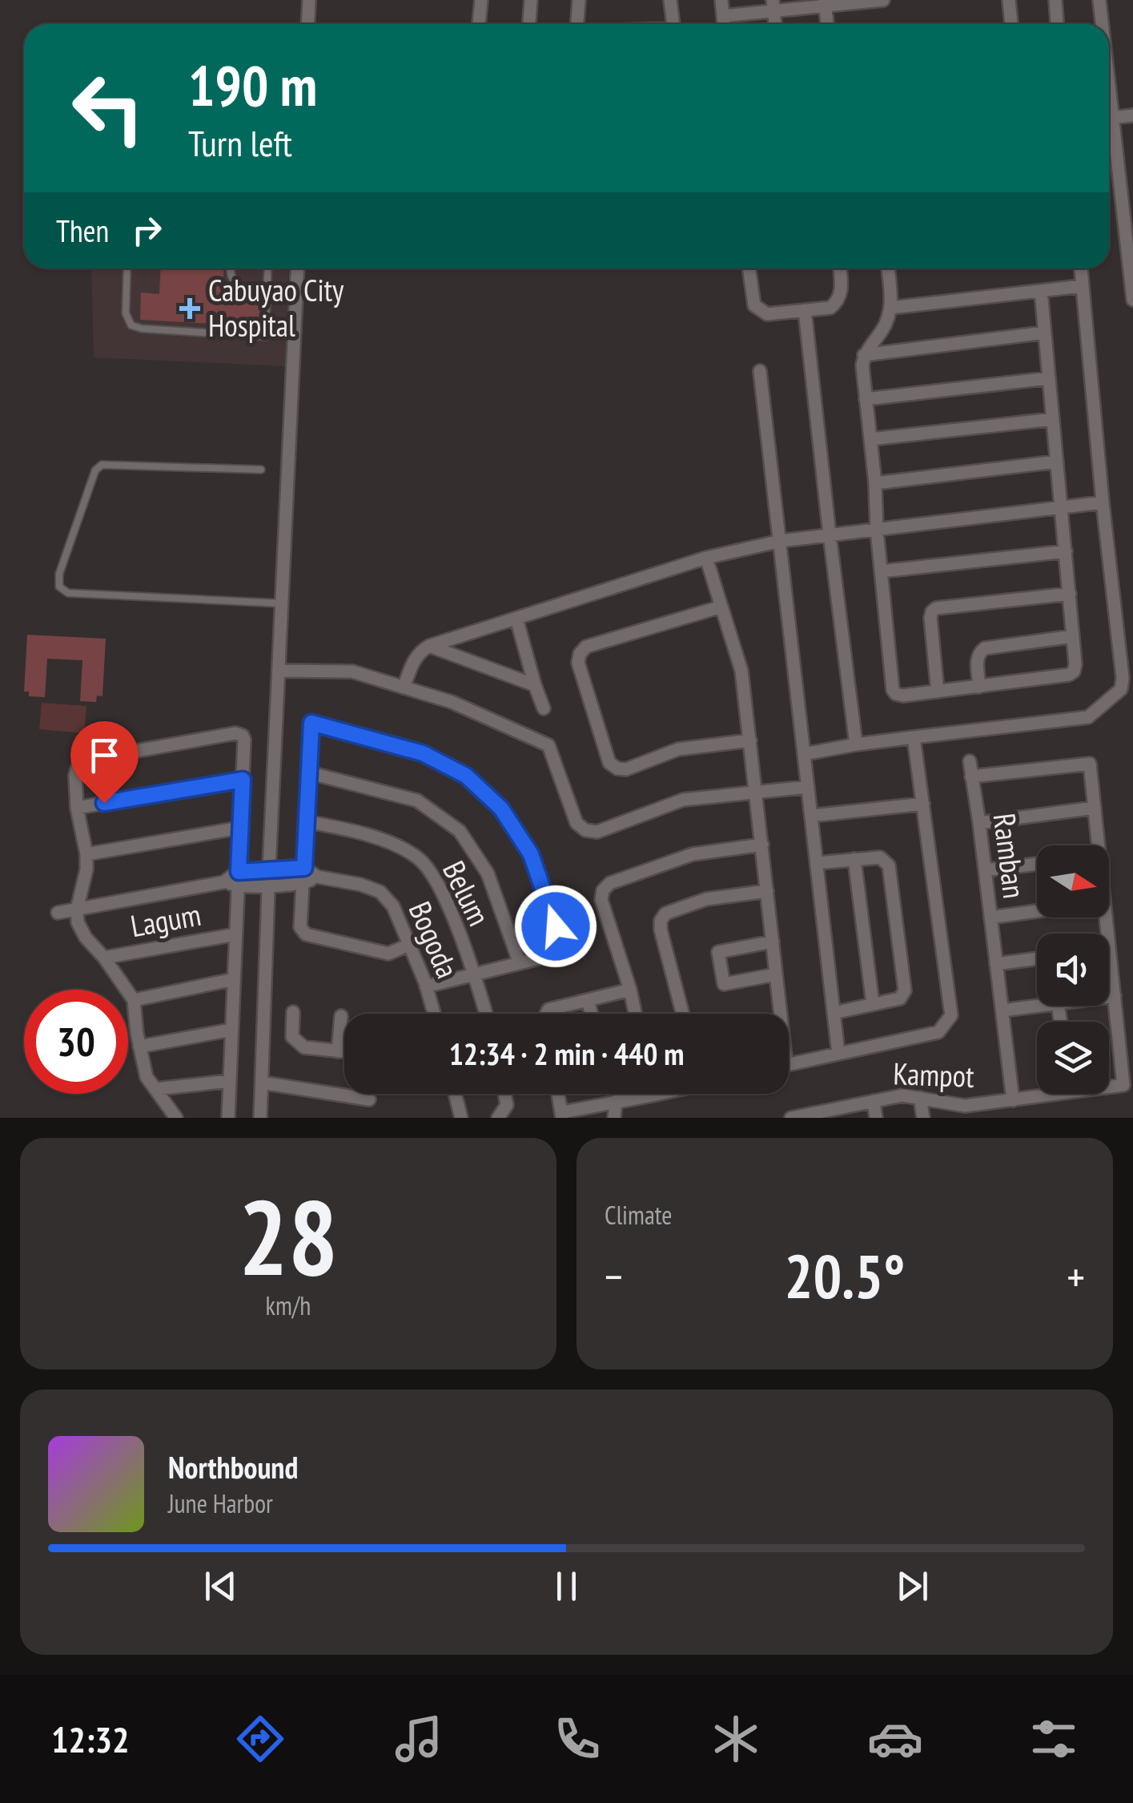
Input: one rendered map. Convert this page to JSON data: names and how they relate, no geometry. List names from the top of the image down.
{
  "streets": {
    "street": [
      "Ramban",
      "Belum",
      "Lagum",
      "Bogoda",
      "Kampot"
    ]
  },
  "crossings": [
    ["Ramban", "Kampot"]
  ],
  "places": {
    "health": ["Cabuyao City Hospital"]
  },
  "north": "right",
  "page": {
    "turn": ["190 m", "Turn left"],
    "then": "Then",
    "limit": "30",
    "trip": "12:34 · 2 min · 440 m",
    "tile": [
      ["28", "km/h"],
      "Climate"
    ],
    "heat": ["−", "20.5°", "+"],
    "song": ["Northbound", "June Harbor"],
    "tabs": "12:32"
  }
}
